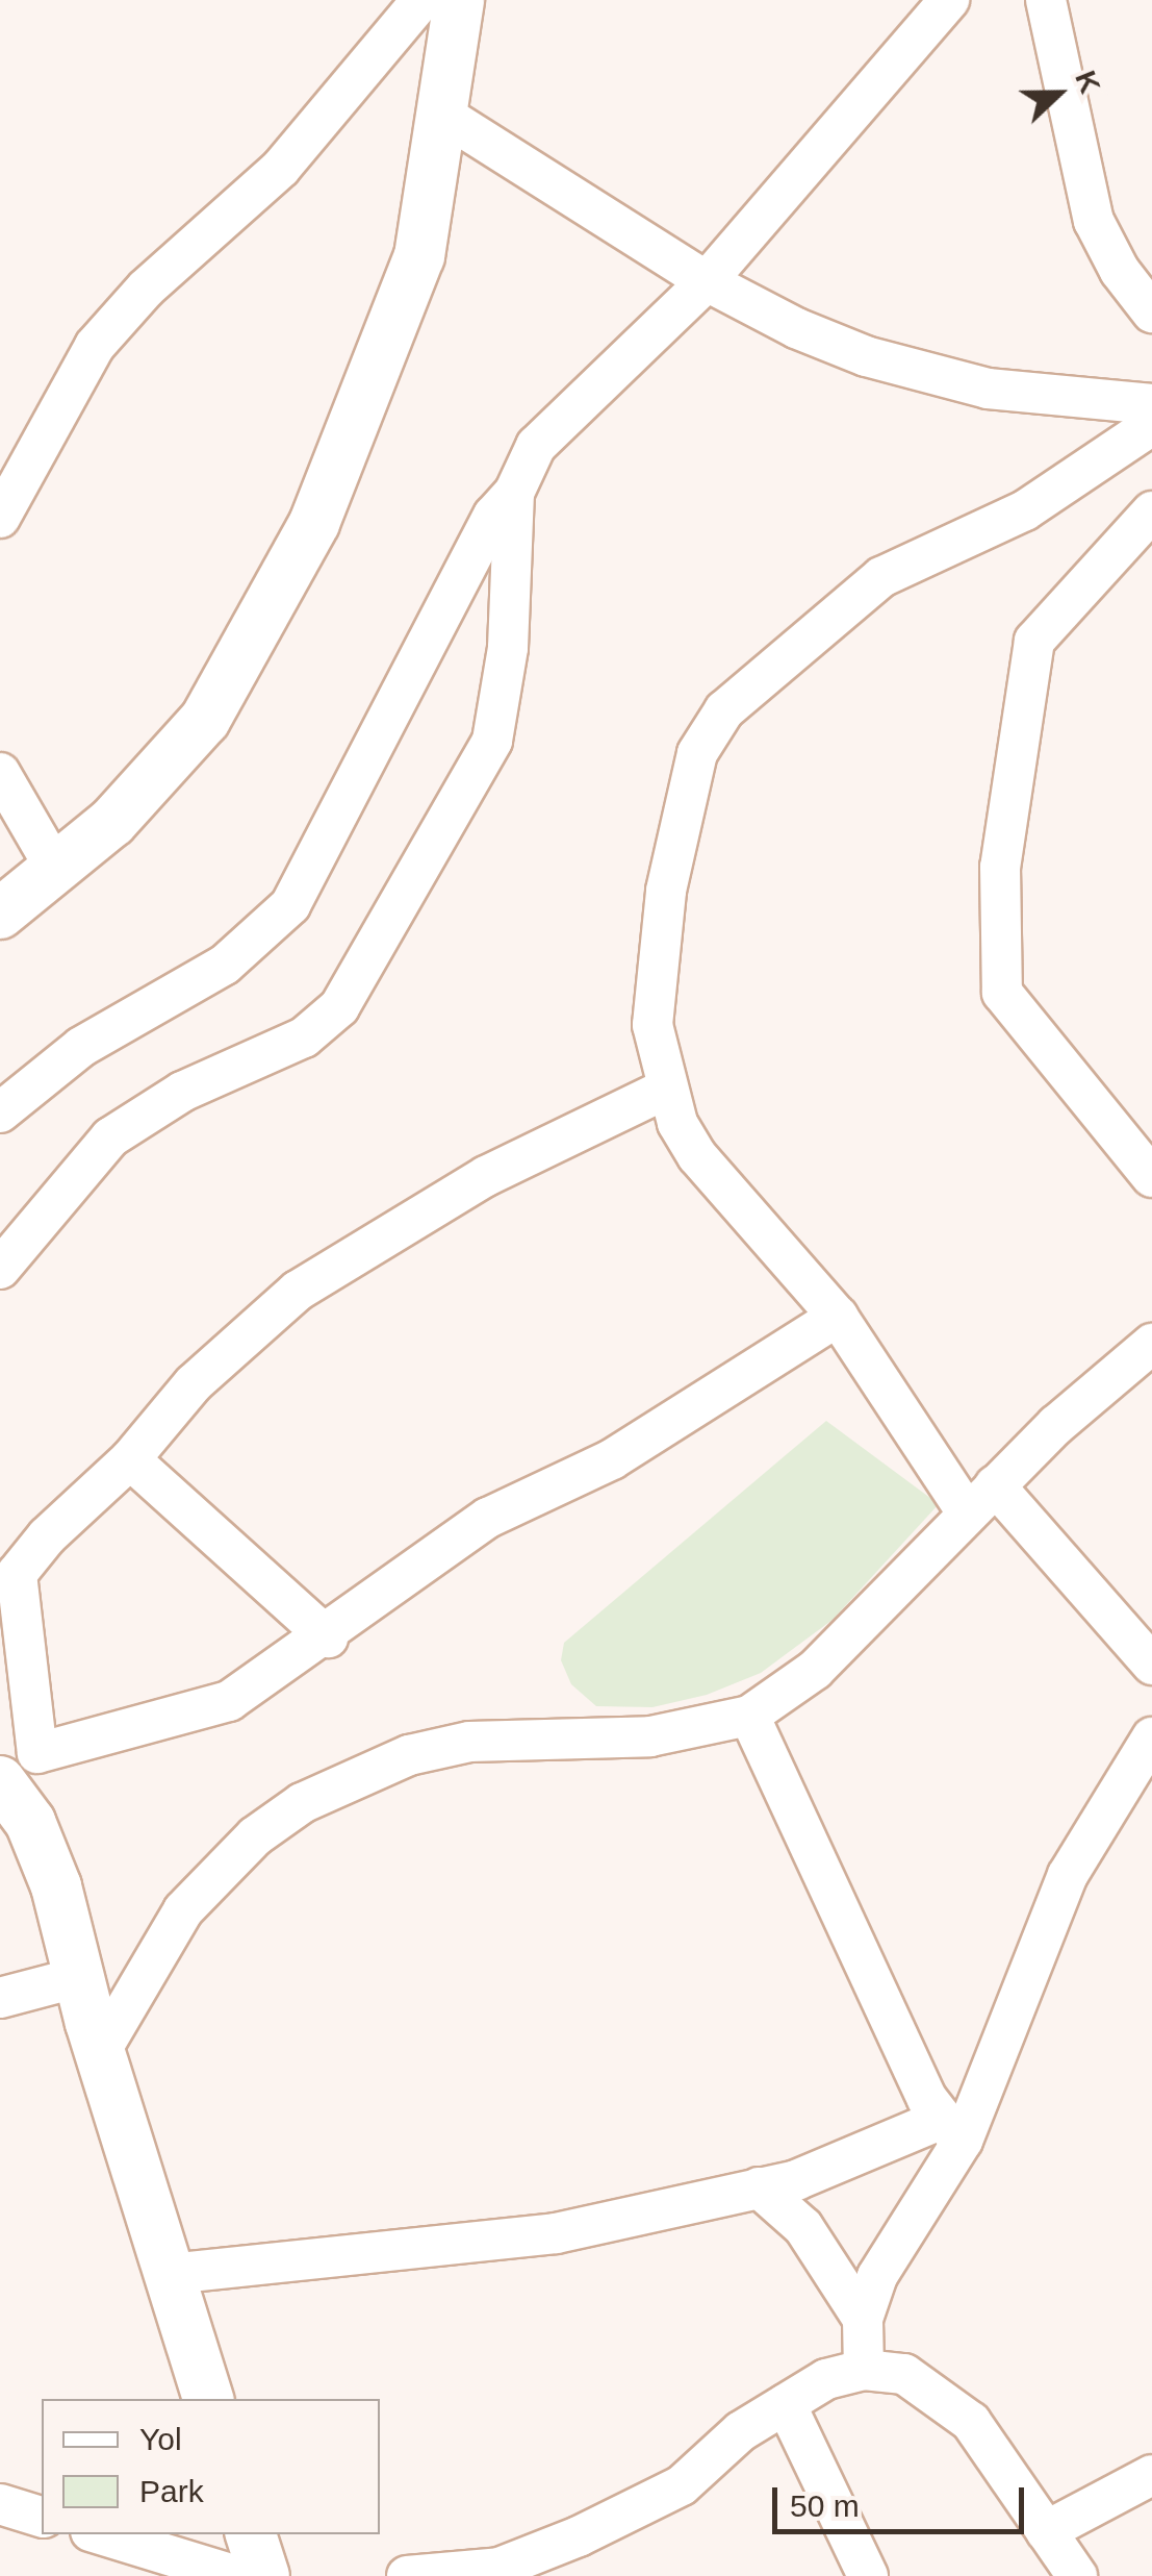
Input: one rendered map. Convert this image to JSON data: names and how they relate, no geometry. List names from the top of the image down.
{
  "legend": ["Yol", "Park"],
  "scale_bar": "50 m",
  "north": "right"
}
